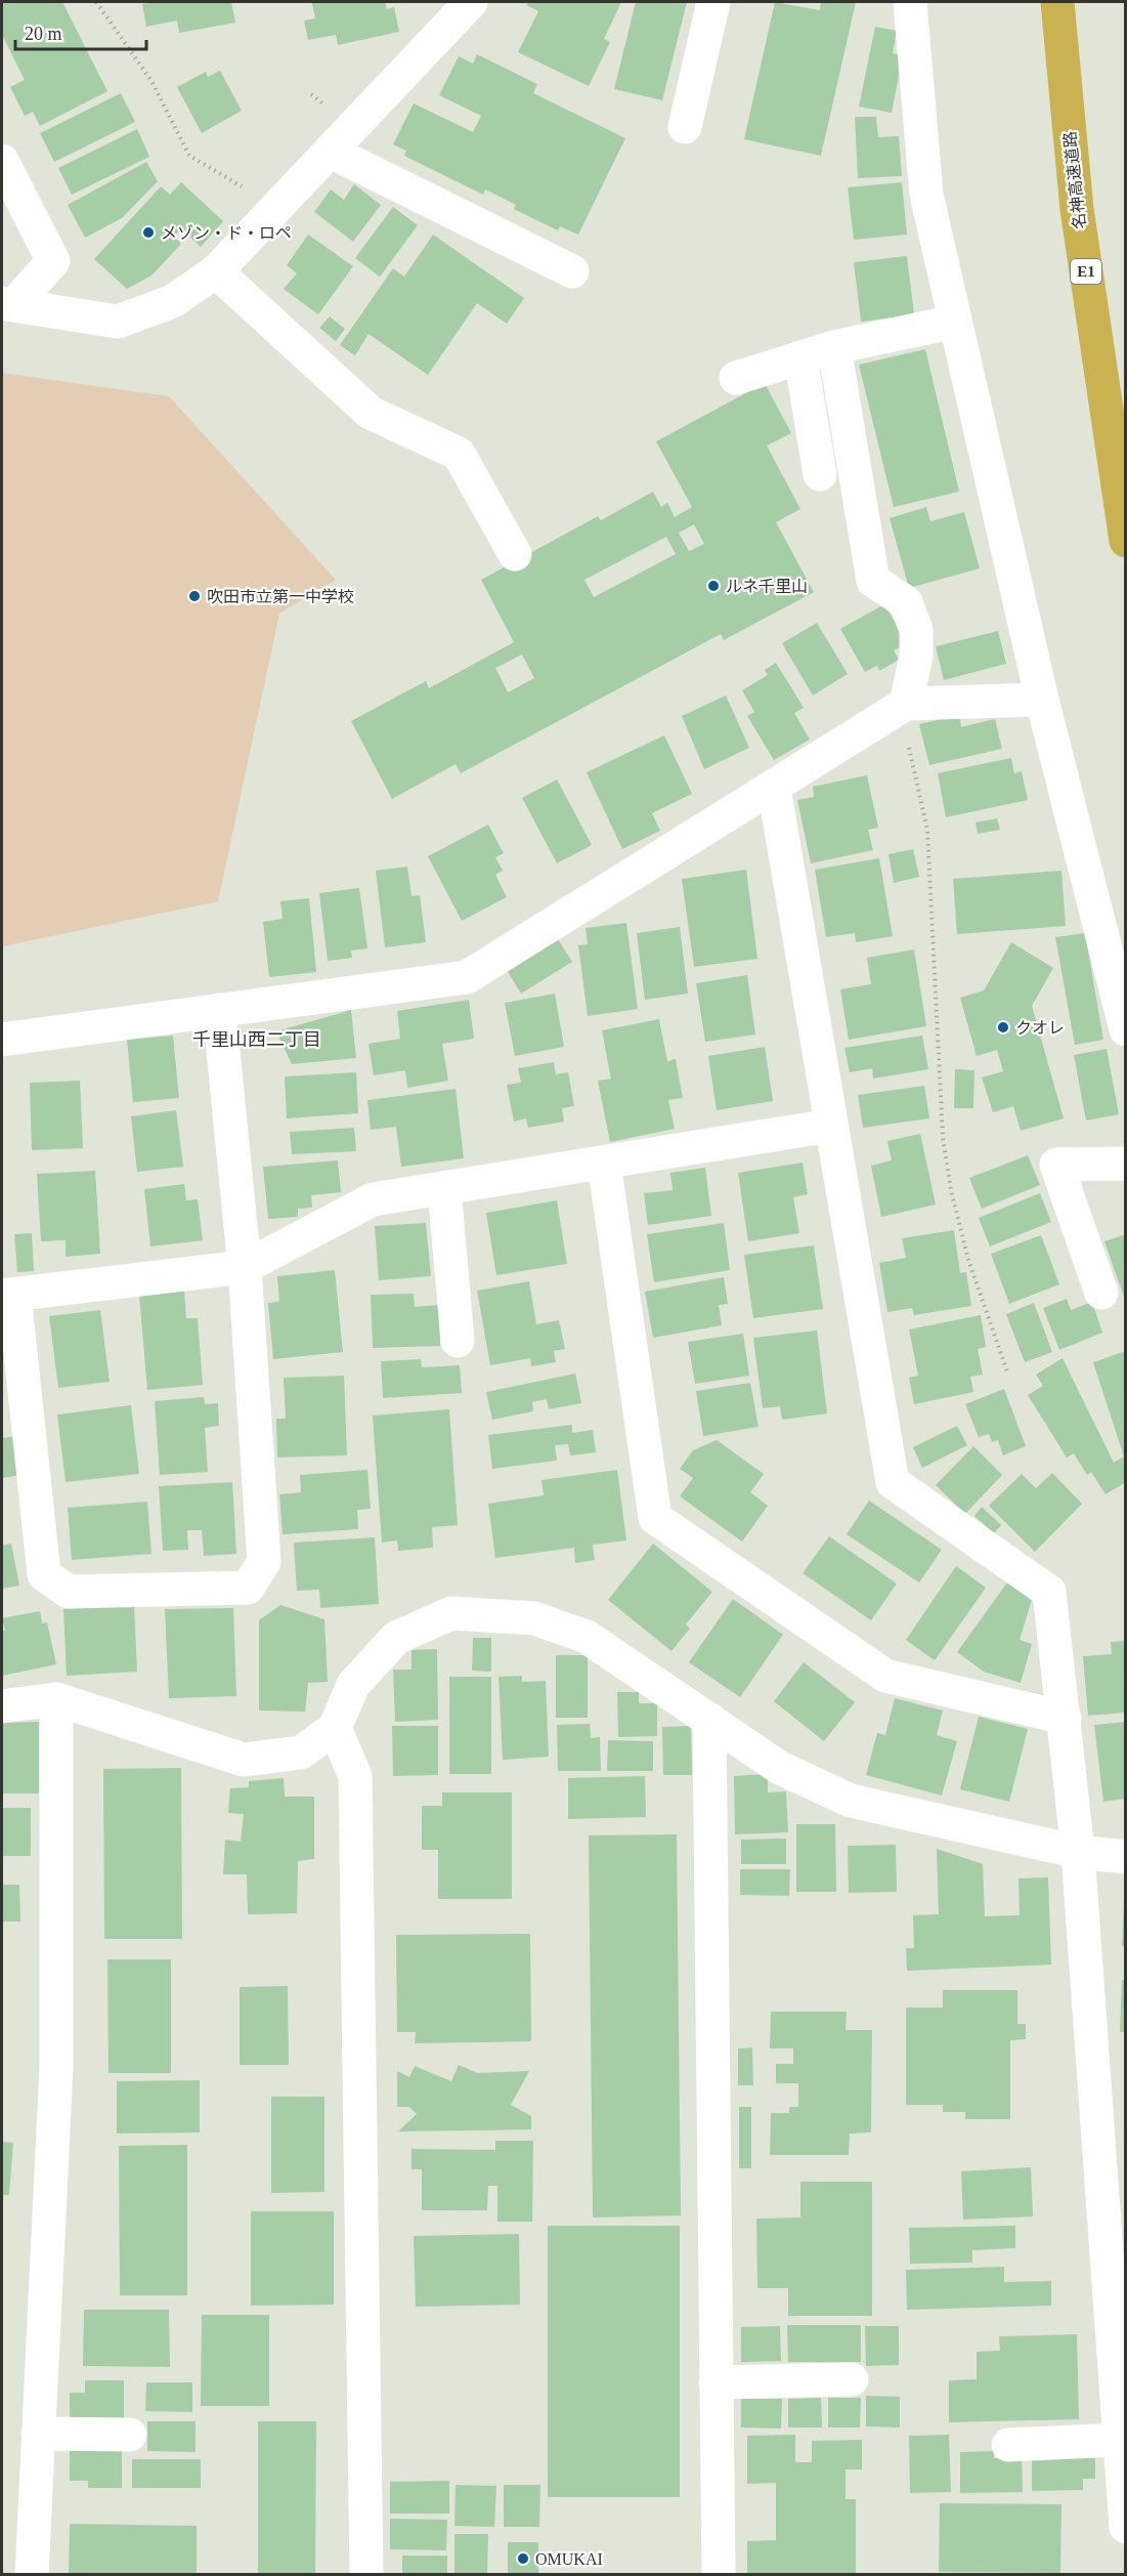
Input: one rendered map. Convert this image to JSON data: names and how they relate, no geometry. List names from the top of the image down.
{
  "streets": {
    "highway": ["名神高速道路", "E1"]
  },
  "districts": ["千里山西二丁目"],
  "places": [
    "メゾン・ド・ロペ",
    "ルネ千里山",
    "吹田市立第一中学校",
    "クオレ",
    "OMUKAI"
  ],
  "scale_bar": "20 m"
}
